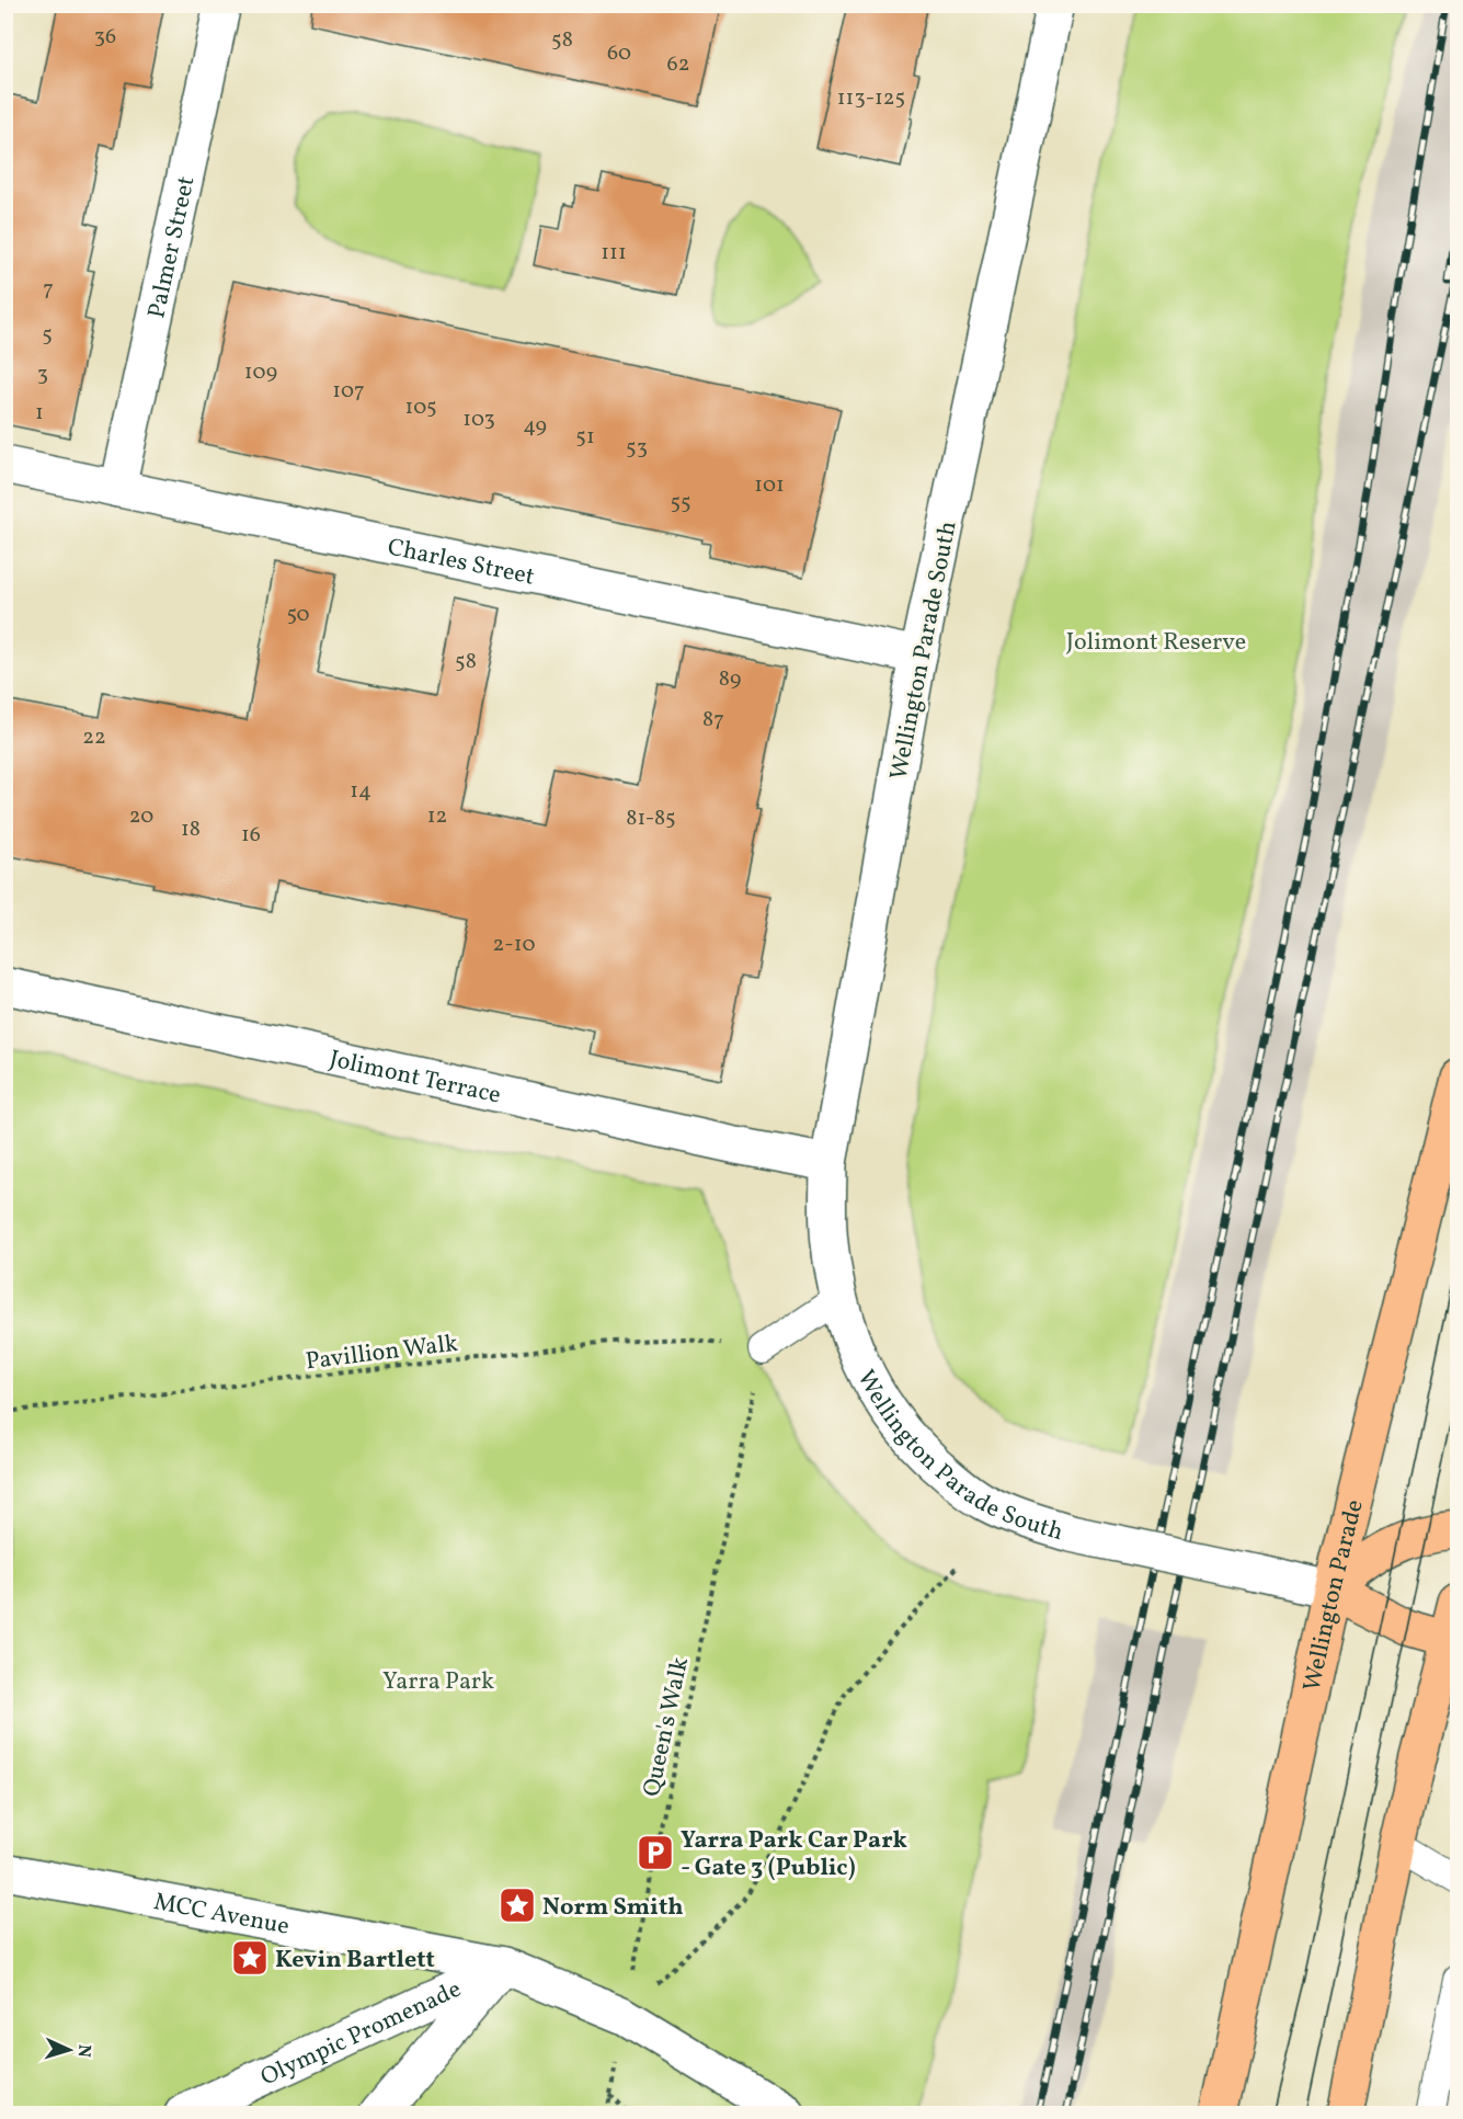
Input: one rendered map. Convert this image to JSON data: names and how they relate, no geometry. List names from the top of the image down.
{
  "streets": {
    "main road": ["Wellington Parade"],
    "street": [
      "Palmer Street",
      "Charles Street",
      "Wellington Parade South",
      "Jolimont Terrace",
      "MCC Avenue",
      "Olympic Promenade"
    ],
    "path": ["Pavillion Walk", "Queen's Walk"]
  },
  "crossings": [
    ["Palmer Street", "Charles Street"],
    ["Charles Street", "Wellington Parade South"],
    ["Wellington Parade South", "Jolimont Terrace"],
    ["Wellington Parade South", "Wellington Parade"],
    ["Pavillion Walk", "Queen's Walk"],
    ["Queen's Walk", "MCC Avenue"],
    ["MCC Avenue", "Olympic Promenade"]
  ],
  "parks": ["Jolimont Reserve", "Yarra Park"],
  "places": {
    "parking": ["Yarra Park Car Park - Gate 3 (Public)"],
    "place": ["Norm Smith", "Kevin Bartlett"]
  },
  "house_numbers": [
    "36",
    "58",
    "60",
    "62",
    "113-125",
    "111",
    "7",
    "5",
    "109",
    "3",
    "107",
    "105",
    "1",
    "103",
    "49",
    "51",
    "53",
    "101",
    "55",
    "50",
    "58",
    "89",
    "87",
    "22",
    "14",
    "20",
    "12",
    "81-85",
    "18",
    "16",
    "2-10"
  ],
  "north": "right"
}
